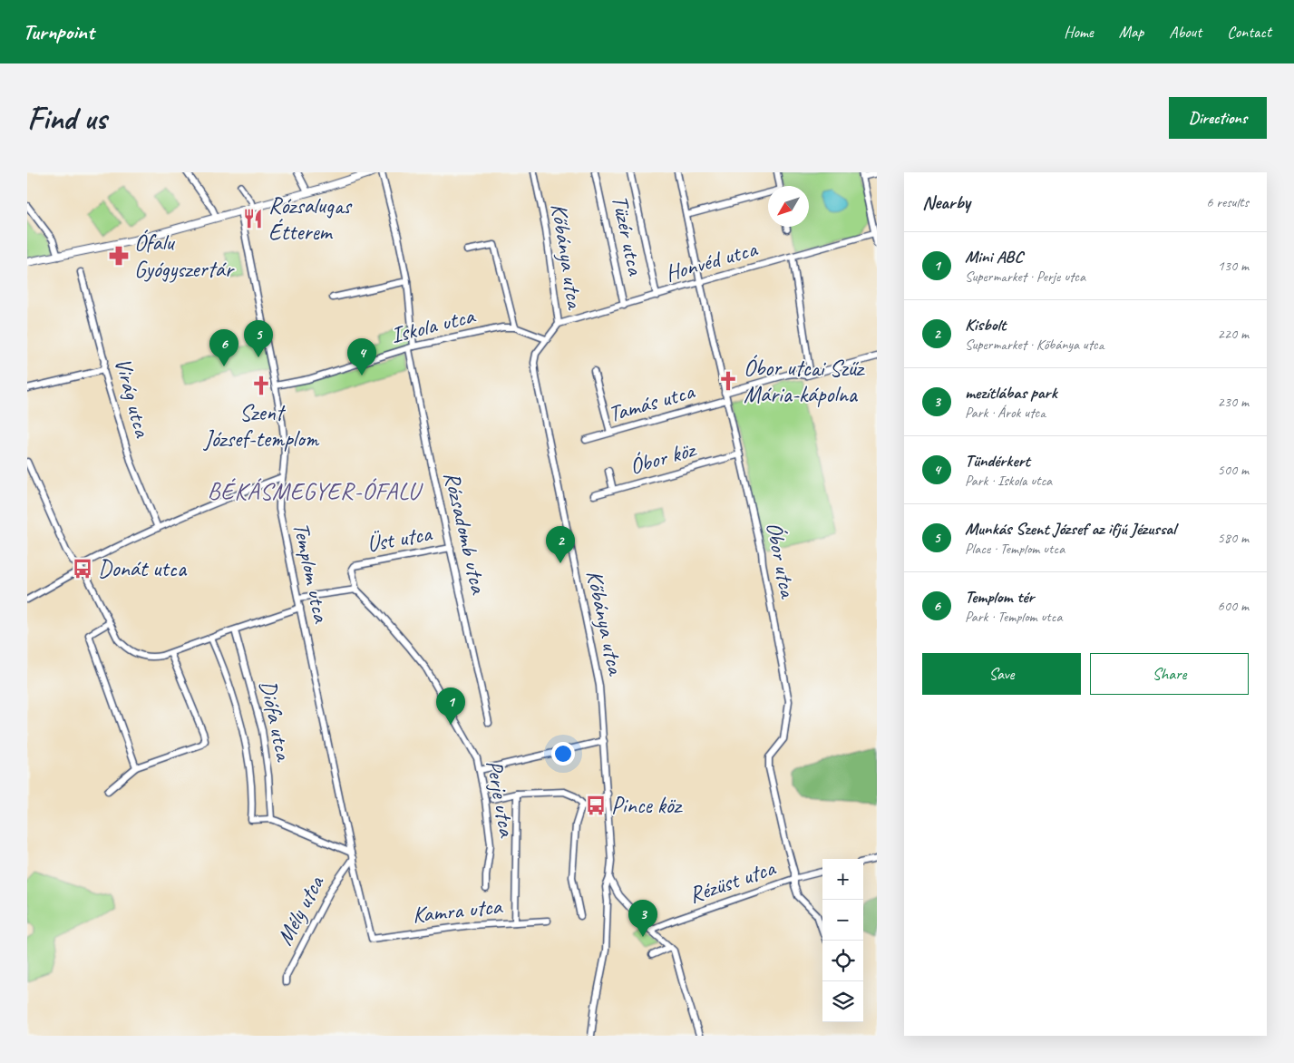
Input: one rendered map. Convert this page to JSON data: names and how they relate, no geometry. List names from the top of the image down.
{
  "streets": {
    "street": [
      "Tüzér utca",
      "Kőbánya utca",
      "Honvéd utca",
      "Iskola utca",
      "Virág utca",
      "Tamás utca",
      "Óbor köz",
      "Rózsadomb utca",
      "Üst utca",
      "Óbor utca",
      "Templom utca",
      "Diófa utca",
      "Perje utca",
      "Rézüst utca",
      "Mély utca",
      "Kamra utca"
    ]
  },
  "crossings": [
    ["Tüzér utca", "Honvéd utca"],
    ["Kőbánya utca", "Honvéd utca"],
    ["Kőbánya utca", "Iskola utca"],
    ["Honvéd utca", "Óbor utca"],
    ["Iskola utca", "Rózsadomb utca"],
    ["Iskola utca", "Templom utca"],
    ["Tamás utca", "Óbor utca"],
    ["Óbor köz", "Óbor utca"],
    ["Rózsadomb utca", "Üst utca"],
    ["Üst utca", "Perje utca"],
    ["Óbor utca", "Rézüst utca"],
    ["Templom utca", "Mély utca"],
    ["Templom utca", "Kamra utca"]
  ],
  "districts": ["BÉKÁSMEGYER-ÓFALU"],
  "places": {
    "restaurant": ["Rózsalugas Étterem"],
    "pharmacy": ["Ófalu Gyógyszertár"],
    "church": ["Óbor utcai Szűz Mária-kápolna", "Szent József-templom"],
    "bus stop": ["Donát utca", "Pince köz"]
  },
  "north": "bottom left",
  "page": {
    "header": "Turnpoint",
    "nav": [
      "Home",
      "Map",
      "About",
      "Contact"
    ],
    "buttons": [
      "Directions",
      ["Save", "Share"]
    ],
    "title": "Find us",
    "heading": ["Nearby", "6 results"],
    "list": [
      {
        "mark": "1",
        "name": "Mini ABC",
        "note": "Supermarket · Perje utca",
        "value": "130 m"
      },
      {
        "mark": "2",
        "name": "Kisbolt",
        "note": "Supermarket · Kőbánya utca",
        "value": "220 m"
      },
      {
        "mark": "3",
        "name": "mezítlábas park",
        "note": "Park · Árok utca",
        "value": "230 m"
      },
      {
        "mark": "4",
        "name": "Tündérkert",
        "note": "Park · Iskola utca",
        "value": "500 m"
      },
      {
        "mark": "5",
        "name": "Munkás Szent József az ifjú Jézussal",
        "note": "Place · Templom utca",
        "value": "580 m"
      },
      {
        "mark": "6",
        "name": "Templom tér",
        "note": "Park · Templom utca",
        "value": "600 m"
      }
    ],
    "pins": [
      "5",
      "6",
      "4",
      "2",
      "1",
      "3"
    ],
    "map_buttons": ["+", "−"]
  }
}
